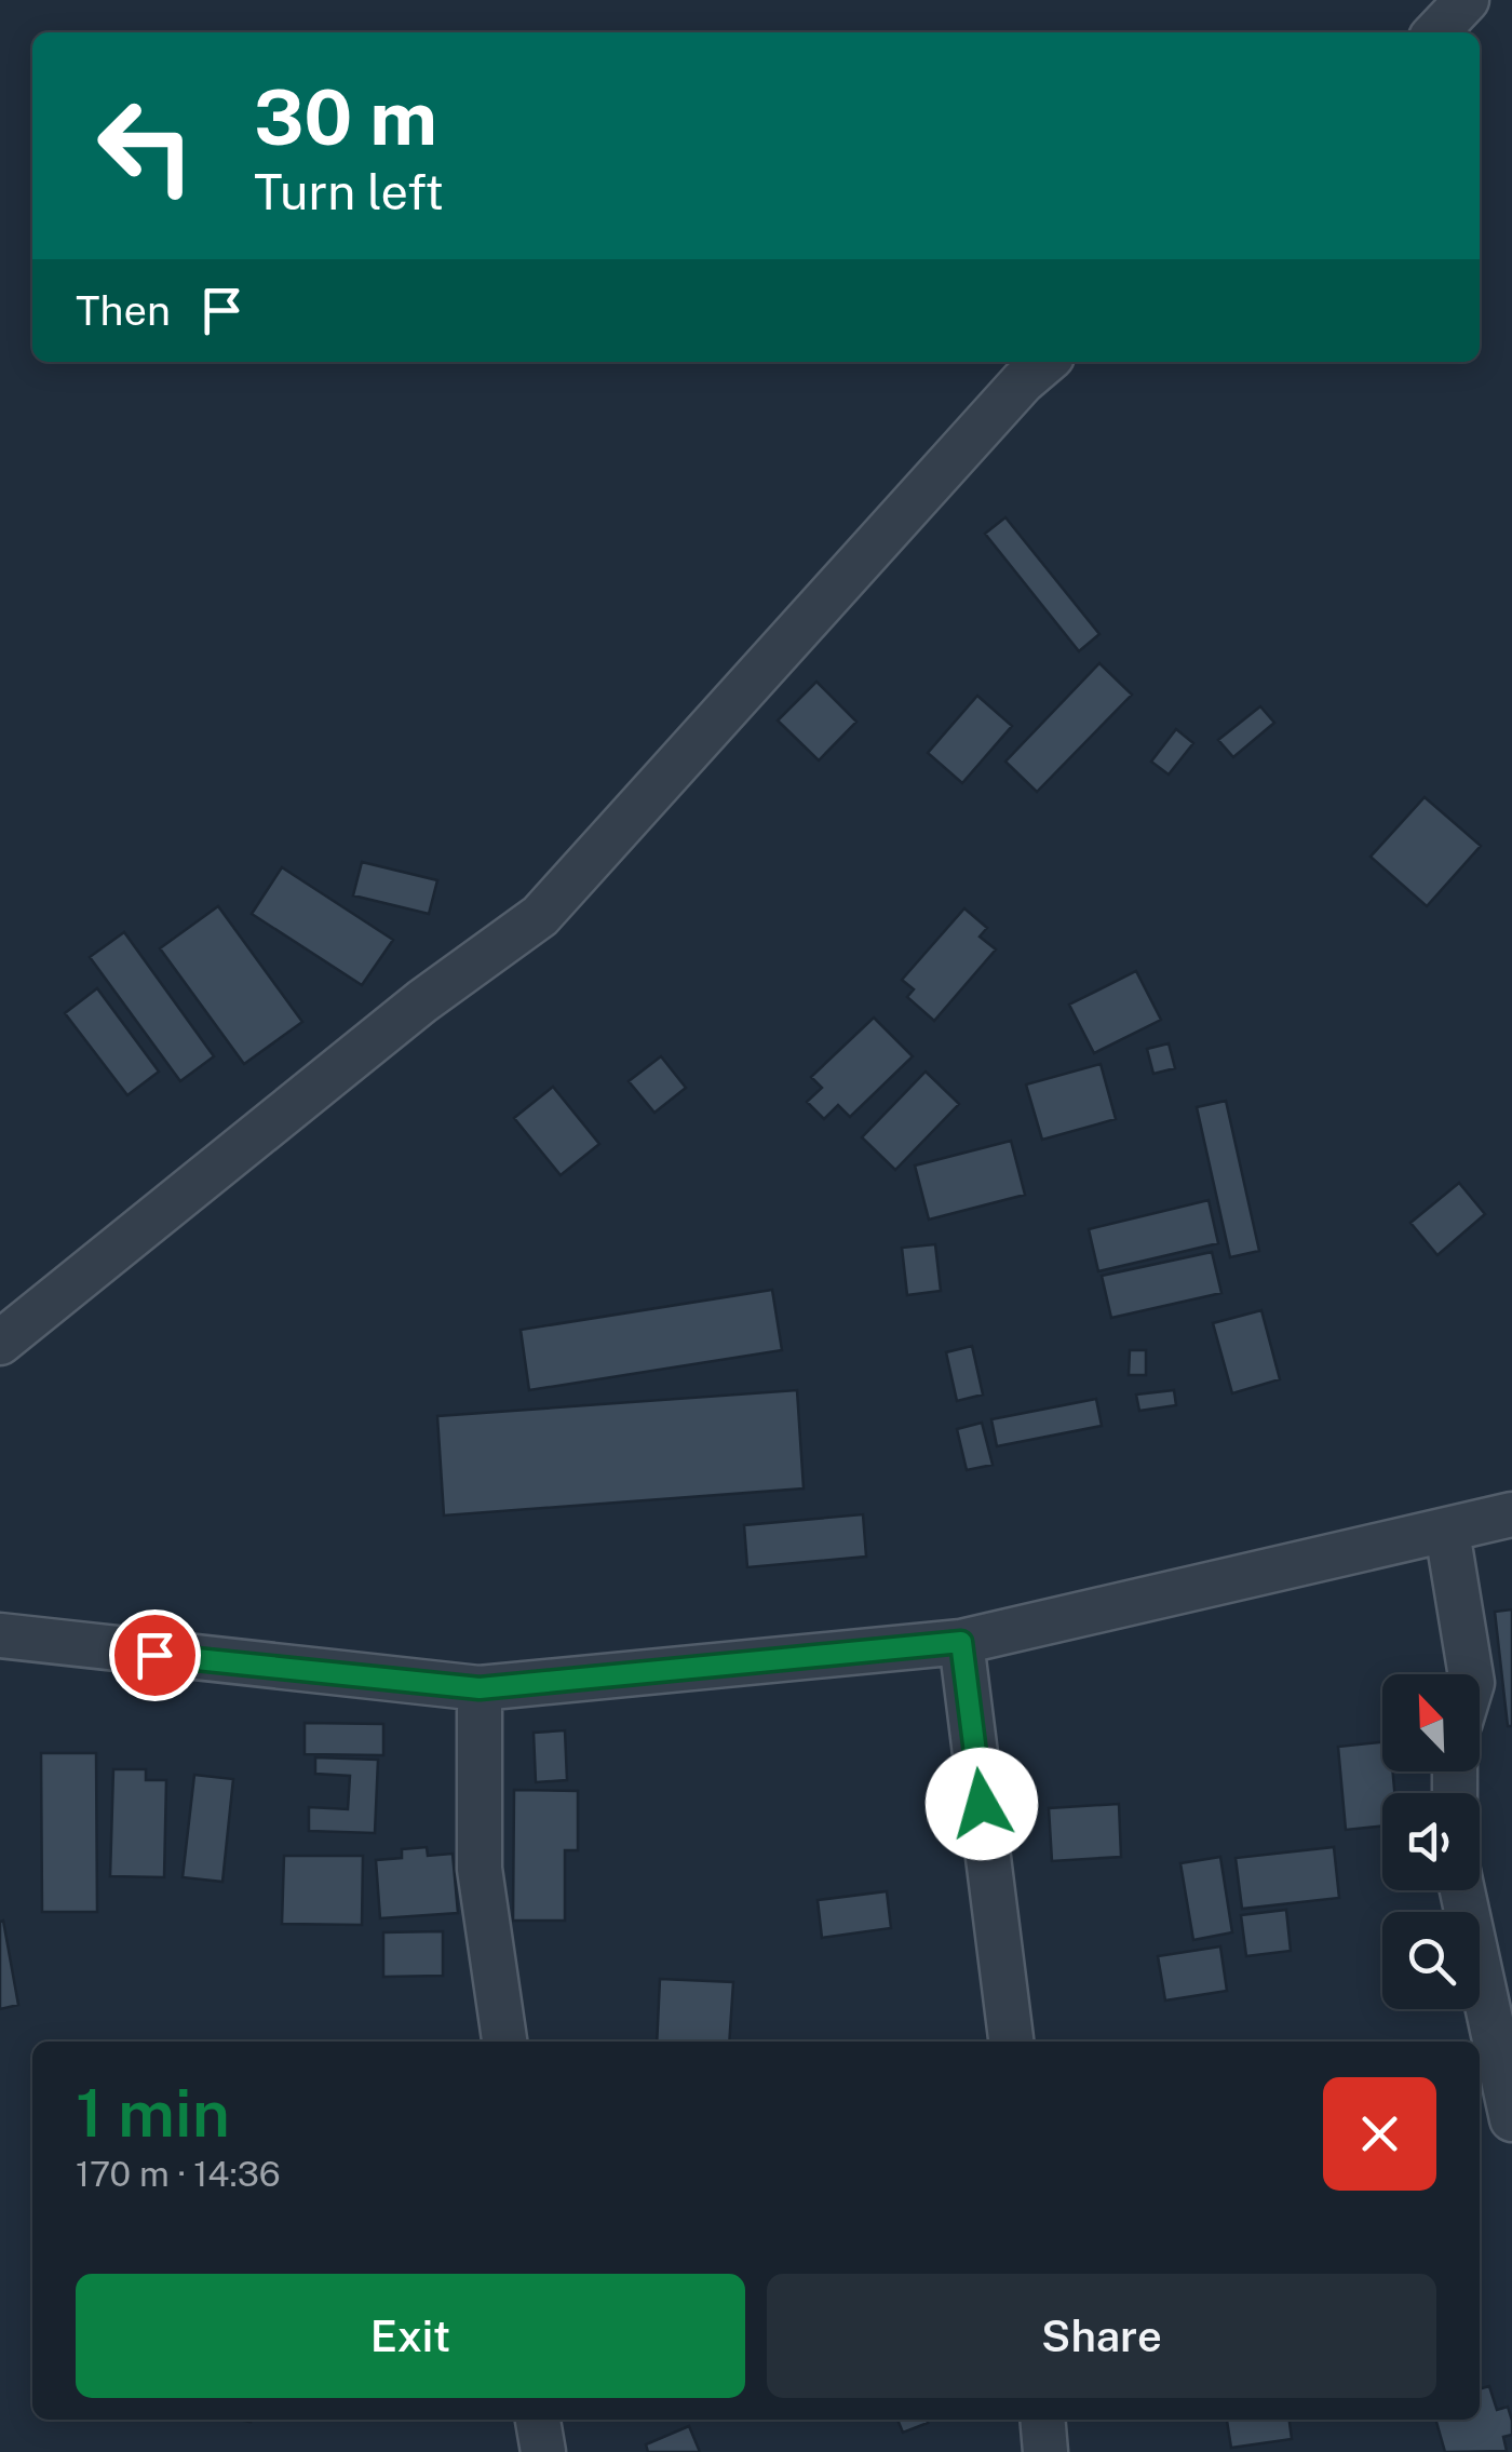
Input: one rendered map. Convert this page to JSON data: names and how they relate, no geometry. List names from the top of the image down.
{
  "north": "top left",
  "page": {
    "turn": ["30 m", "Turn left"],
    "then": "Then",
    "heading": ["1 min", "170 m · 14:36"],
    "buttons": ["Exit", "Share"]
  }
}
